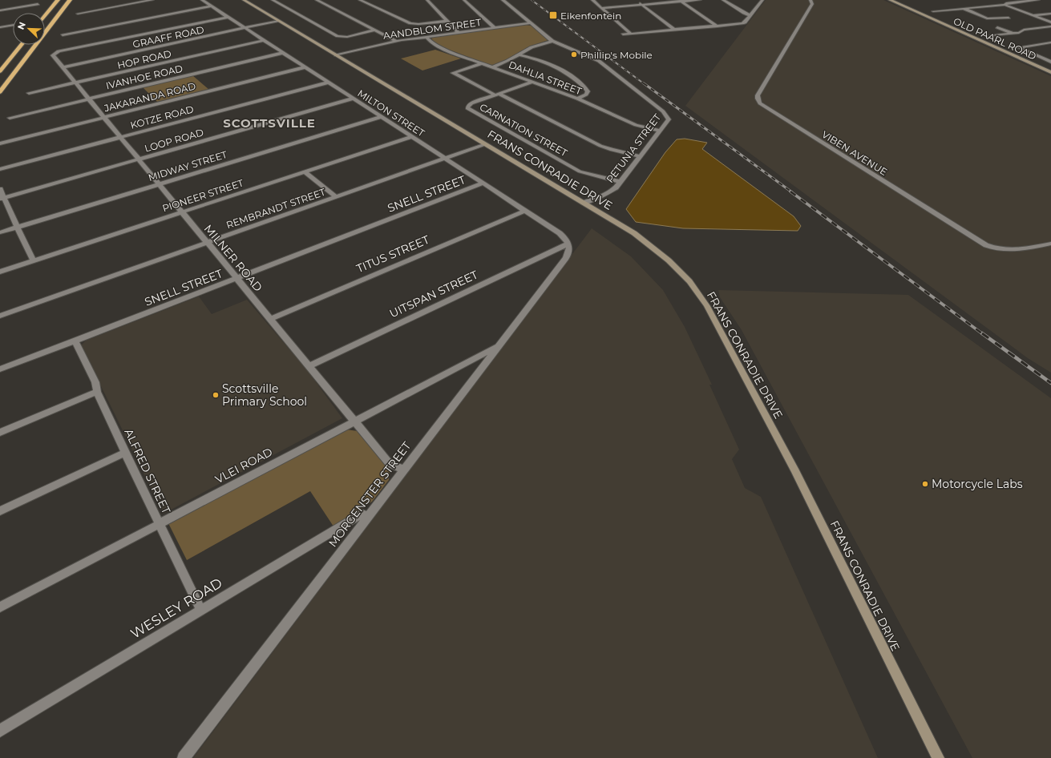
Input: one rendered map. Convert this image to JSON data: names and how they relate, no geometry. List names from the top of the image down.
{
  "streets": {
    "street": [
      "AANDBLOM STREET",
      "GRAAFF ROAD",
      "OLD PAARL ROAD",
      "HOP ROAD",
      "IVANHOE ROAD",
      "DAHLIA STREET",
      "JAKARANDA ROAD",
      "MILTON STREET",
      "KOTZE ROAD",
      "CARNATION STREET",
      "LOOP ROAD",
      "PETUNIA STREET",
      "VIBEN AVENUE",
      "MIDWAY STREET",
      "FRANS CONRADIE DRIVE",
      "SNELL STREET",
      "PIONEER STREET",
      "REMBRANDT STREET",
      "TITUS STREET",
      "MILNER ROAD",
      "UITSPAN STREET",
      "VLEI ROAD",
      "ALFRED STREET",
      "MORGENSTER STREET",
      "WESLEY ROAD"
    ]
  },
  "crossings": [
    ["AANDBLOM STREET", "DAHLIA STREET"],
    ["AANDBLOM STREET", "PETUNIA STREET"],
    ["AANDBLOM STREET", "FRANS CONRADIE DRIVE"],
    ["GRAAFF ROAD", "MILTON STREET"],
    ["GRAAFF ROAD", "FRANS CONRADIE DRIVE"],
    ["GRAAFF ROAD", "MILNER ROAD"],
    ["HOP ROAD", "MILTON STREET"],
    ["HOP ROAD", "MILNER ROAD"],
    ["IVANHOE ROAD", "MILTON STREET"],
    ["IVANHOE ROAD", "MILNER ROAD"],
    ["DAHLIA STREET", "CARNATION STREET"],
    ["DAHLIA STREET", "PETUNIA STREET"],
    ["JAKARANDA ROAD", "MILTON STREET"],
    ["JAKARANDA ROAD", "MILNER ROAD"],
    ["MILTON STREET", "KOTZE ROAD"],
    ["MILTON STREET", "LOOP ROAD"],
    ["MILTON STREET", "MIDWAY STREET"],
    ["MILTON STREET", "SNELL STREET"],
    ["MILTON STREET", "PIONEER STREET"],
    ["MILTON STREET", "REMBRANDT STREET"],
    ["MILTON STREET", "TITUS STREET"],
    ["MILTON STREET", "MILNER ROAD"],
    ["MILTON STREET", "UITSPAN STREET"],
    ["MILTON STREET", "MORGENSTER STREET"],
    ["KOTZE ROAD", "MILNER ROAD"],
    ["CARNATION STREET", "PETUNIA STREET"],
    ["LOOP ROAD", "MILNER ROAD"],
    ["PETUNIA STREET", "FRANS CONRADIE DRIVE"],
    ["MIDWAY STREET", "MILNER ROAD"],
    ["FRANS CONRADIE DRIVE", "REMBRANDT STREET"],
    ["SNELL STREET", "MILNER ROAD"],
    ["SNELL STREET", "ALFRED STREET"],
    ["PIONEER STREET", "MILNER ROAD"],
    ["REMBRANDT STREET", "MILNER ROAD"],
    ["TITUS STREET", "MILNER ROAD"],
    ["MILNER ROAD", "UITSPAN STREET"],
    ["MILNER ROAD", "VLEI ROAD"],
    ["MILNER ROAD", "MORGENSTER STREET"],
    ["UITSPAN STREET", "MORGENSTER STREET"],
    ["VLEI ROAD", "ALFRED STREET"],
    ["VLEI ROAD", "MORGENSTER STREET"],
    ["ALFRED STREET", "WESLEY ROAD"],
    ["MORGENSTER STREET", "WESLEY ROAD"]
  ],
  "districts": ["SCOTTSVILLE"],
  "places": {
    "transit": ["Eikenfontein"],
    "other": ["Phillip's Mobile", "Scottsville Primary School", "Motorcycle Labs"]
  },
  "north": "top left"
}
